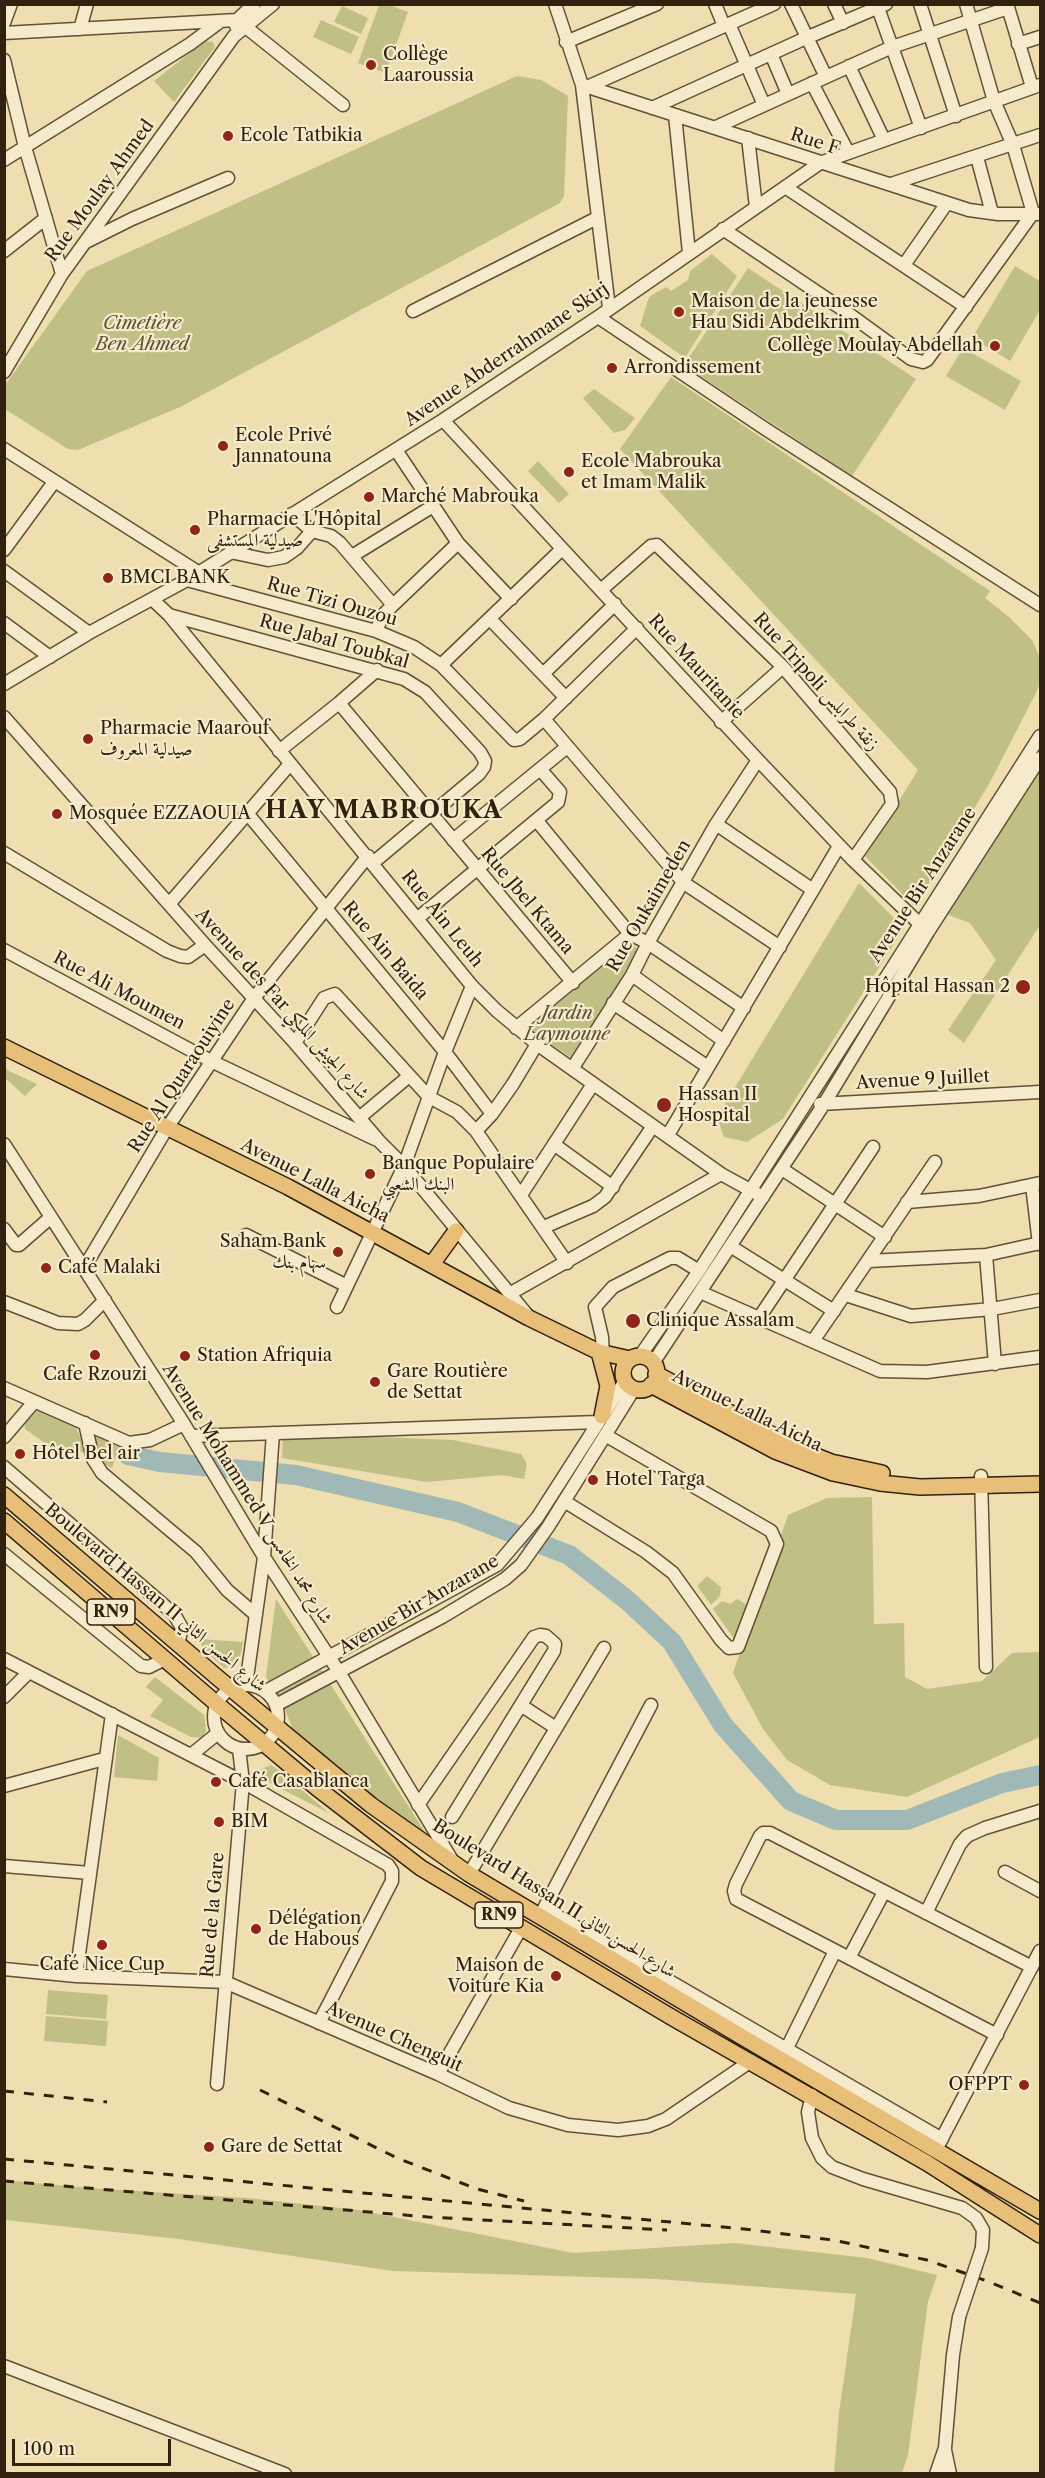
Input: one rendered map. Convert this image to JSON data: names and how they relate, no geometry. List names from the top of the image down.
{
  "streets": {
    "main road": ["Avenue Lalla Aicha", "Boulevard Hassan II شارع الحسن الثاني", "RN9"],
    "street": [
      "Rue F",
      "Rue Moulay Ahmed",
      "Avenue Abderrahmane Skirj",
      "Rue Tizi Ouzou",
      "Rue Jabal Toubkal",
      "Rue Mauritanie",
      "Rue Tripoli زنقة طرابلس",
      "Avenue Bir Anzarane",
      "Rue Jbel Ktama",
      "Rue Oukaimeden",
      "Rue Ain Leuh",
      "Rue Ain Baida",
      "Rue Ali Moumen",
      "Avenue des Far شارع الجيش الملكي",
      "Rue Al Quaraouiyine",
      "Avenue 9 Juillet",
      "Avenue Mohammed V شارع محمد الخامس",
      "Rue de la Gare",
      "Avenue Chenguit"
    ]
  },
  "crossings": [
    ["Rue F", "Avenue Abderrahmane Skirj"],
    ["Avenue Abderrahmane Skirj", "Rue Tizi Ouzou"],
    ["Avenue Abderrahmane Skirj", "Rue Mauritanie"],
    ["Avenue Abderrahmane Skirj", "Rue Ain Leuh"],
    ["Rue Tizi Ouzou", "Rue Mauritanie"],
    ["Rue Jabal Toubkal", "Rue Jbel Ktama"],
    ["Rue Jabal Toubkal", "Rue Ain Leuh"],
    ["Rue Jabal Toubkal", "Rue Al Quaraouiyine"],
    ["Rue Mauritanie", "Rue Tripoli زنقة طرابلس"],
    ["Rue Mauritanie", "Avenue Bir Anzarane"],
    ["Rue Mauritanie", "Rue Oukaimeden"],
    ["Avenue Bir Anzarane", "Rue Ain Leuh"],
    ["Avenue Bir Anzarane", "Avenue 9 Juillet"],
    ["Avenue Bir Anzarane", "Avenue Lalla Aicha"],
    ["Avenue Bir Anzarane", "Avenue Mohammed V شارع محمد الخامس"],
    ["Rue Oukaimeden", "Rue Ain Leuh"],
    ["Rue Ain Leuh", "Rue Al Quaraouiyine"],
    ["Rue Ain Baida", "Rue Al Quaraouiyine"],
    ["Rue Ali Moumen", "Avenue des Far شارع الجيش الملكي"],
    ["Rue Ali Moumen", "Rue Al Quaraouiyine"],
    ["Avenue des Far شارع الجيش الملكي", "Rue Al Quaraouiyine"],
    ["Avenue des Far شارع الجيش الملكي", "Avenue Lalla Aicha"],
    ["Rue Al Quaraouiyine", "Avenue Lalla Aicha"],
    ["Rue Al Quaraouiyine", "Avenue Mohammed V شارع محمد الخامس"],
    ["Avenue Mohammed V شارع محمد الخامس", "Boulevard Hassan II شارع الحسن الثاني"],
    ["RN9", "Avenue Chenguit"],
    ["Rue de la Gare", "Avenue Chenguit"]
  ],
  "districts": ["HAY MABROUKA"],
  "parks": ["Cimetière Ben Ahmed", "Jardin Laymoune"],
  "places": [
    "Collège Laaroussia",
    "Ecole Tatbikia",
    "Maison de la jeunesse Hau Sidi Abdelkrim",
    "Collège Moulay Abdellah",
    "Arrondissement",
    "Ecole Privé Jannatouna",
    "Ecole Mabrouka et Imam Malik",
    "Marché Mabrouka",
    "Pharmacie L'Hôpital صيدلية المستشفى",
    "BMCI BANK",
    "Pharmacie Maarouf صيدلية المعروف",
    "Mosquée EZZAOUIA",
    "Hôpital Hassan 2",
    "Hassan II Hospital",
    "Banque Populaire البنك الشعبي",
    "Saham Bank سهام بنك",
    "Café Malaki",
    "Clinique Assalam",
    "Cafe Rzouzi",
    "Station Afriquia",
    "Gare Routière de Settat",
    "Hôtel Bel air",
    "Hotel Targa",
    "Café Casablanca",
    "BIM",
    "Délégation de Habous",
    "Café Nice Cup",
    "Maison de Voiture Kia",
    "OFPPT",
    "Gare de Settat"
  ],
  "scale_bar": "100 m"
}
